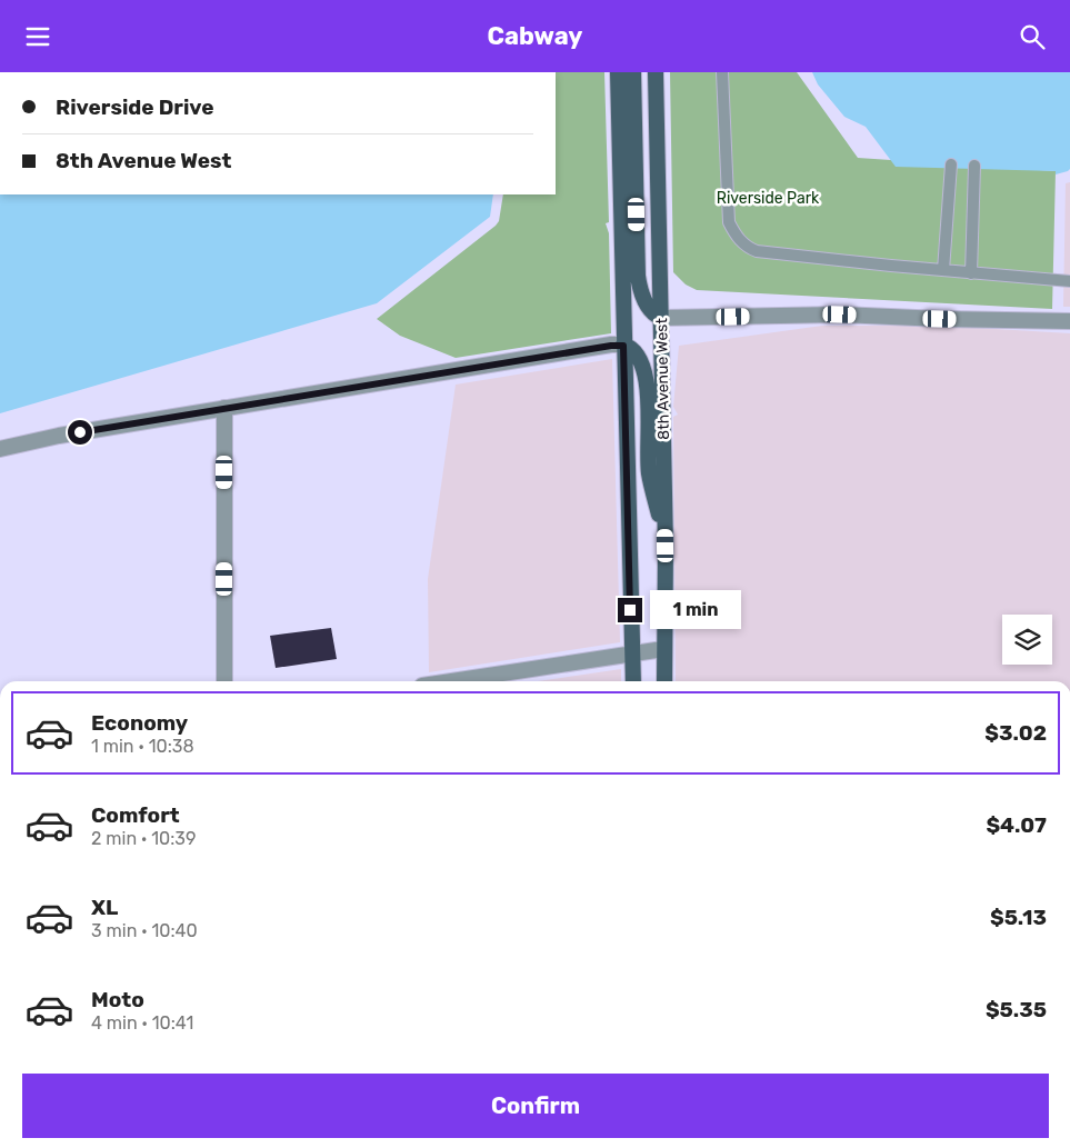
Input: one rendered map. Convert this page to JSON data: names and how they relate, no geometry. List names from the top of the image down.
{
  "streets": {
    "main road": ["8th Avenue West"]
  },
  "parks": ["Riverside Park"],
  "page": {
    "header": "Cabway",
    "banner": ["Riverside Drive", "8th Avenue West"],
    "bubble": "1 min",
    "list": [
      {
        "name": "Economy",
        "note": "1 min · 10:38",
        "value": "$3.02"
      },
      {
        "name": "Comfort",
        "note": "2 min · 10:39",
        "value": "$4.07"
      },
      {
        "name": "XL",
        "note": "3 min · 10:40",
        "value": "$5.13"
      },
      {
        "name": "Moto",
        "note": "4 min · 10:41",
        "value": "$5.35"
      }
    ],
    "buttons": "Confirm"
  }
}
